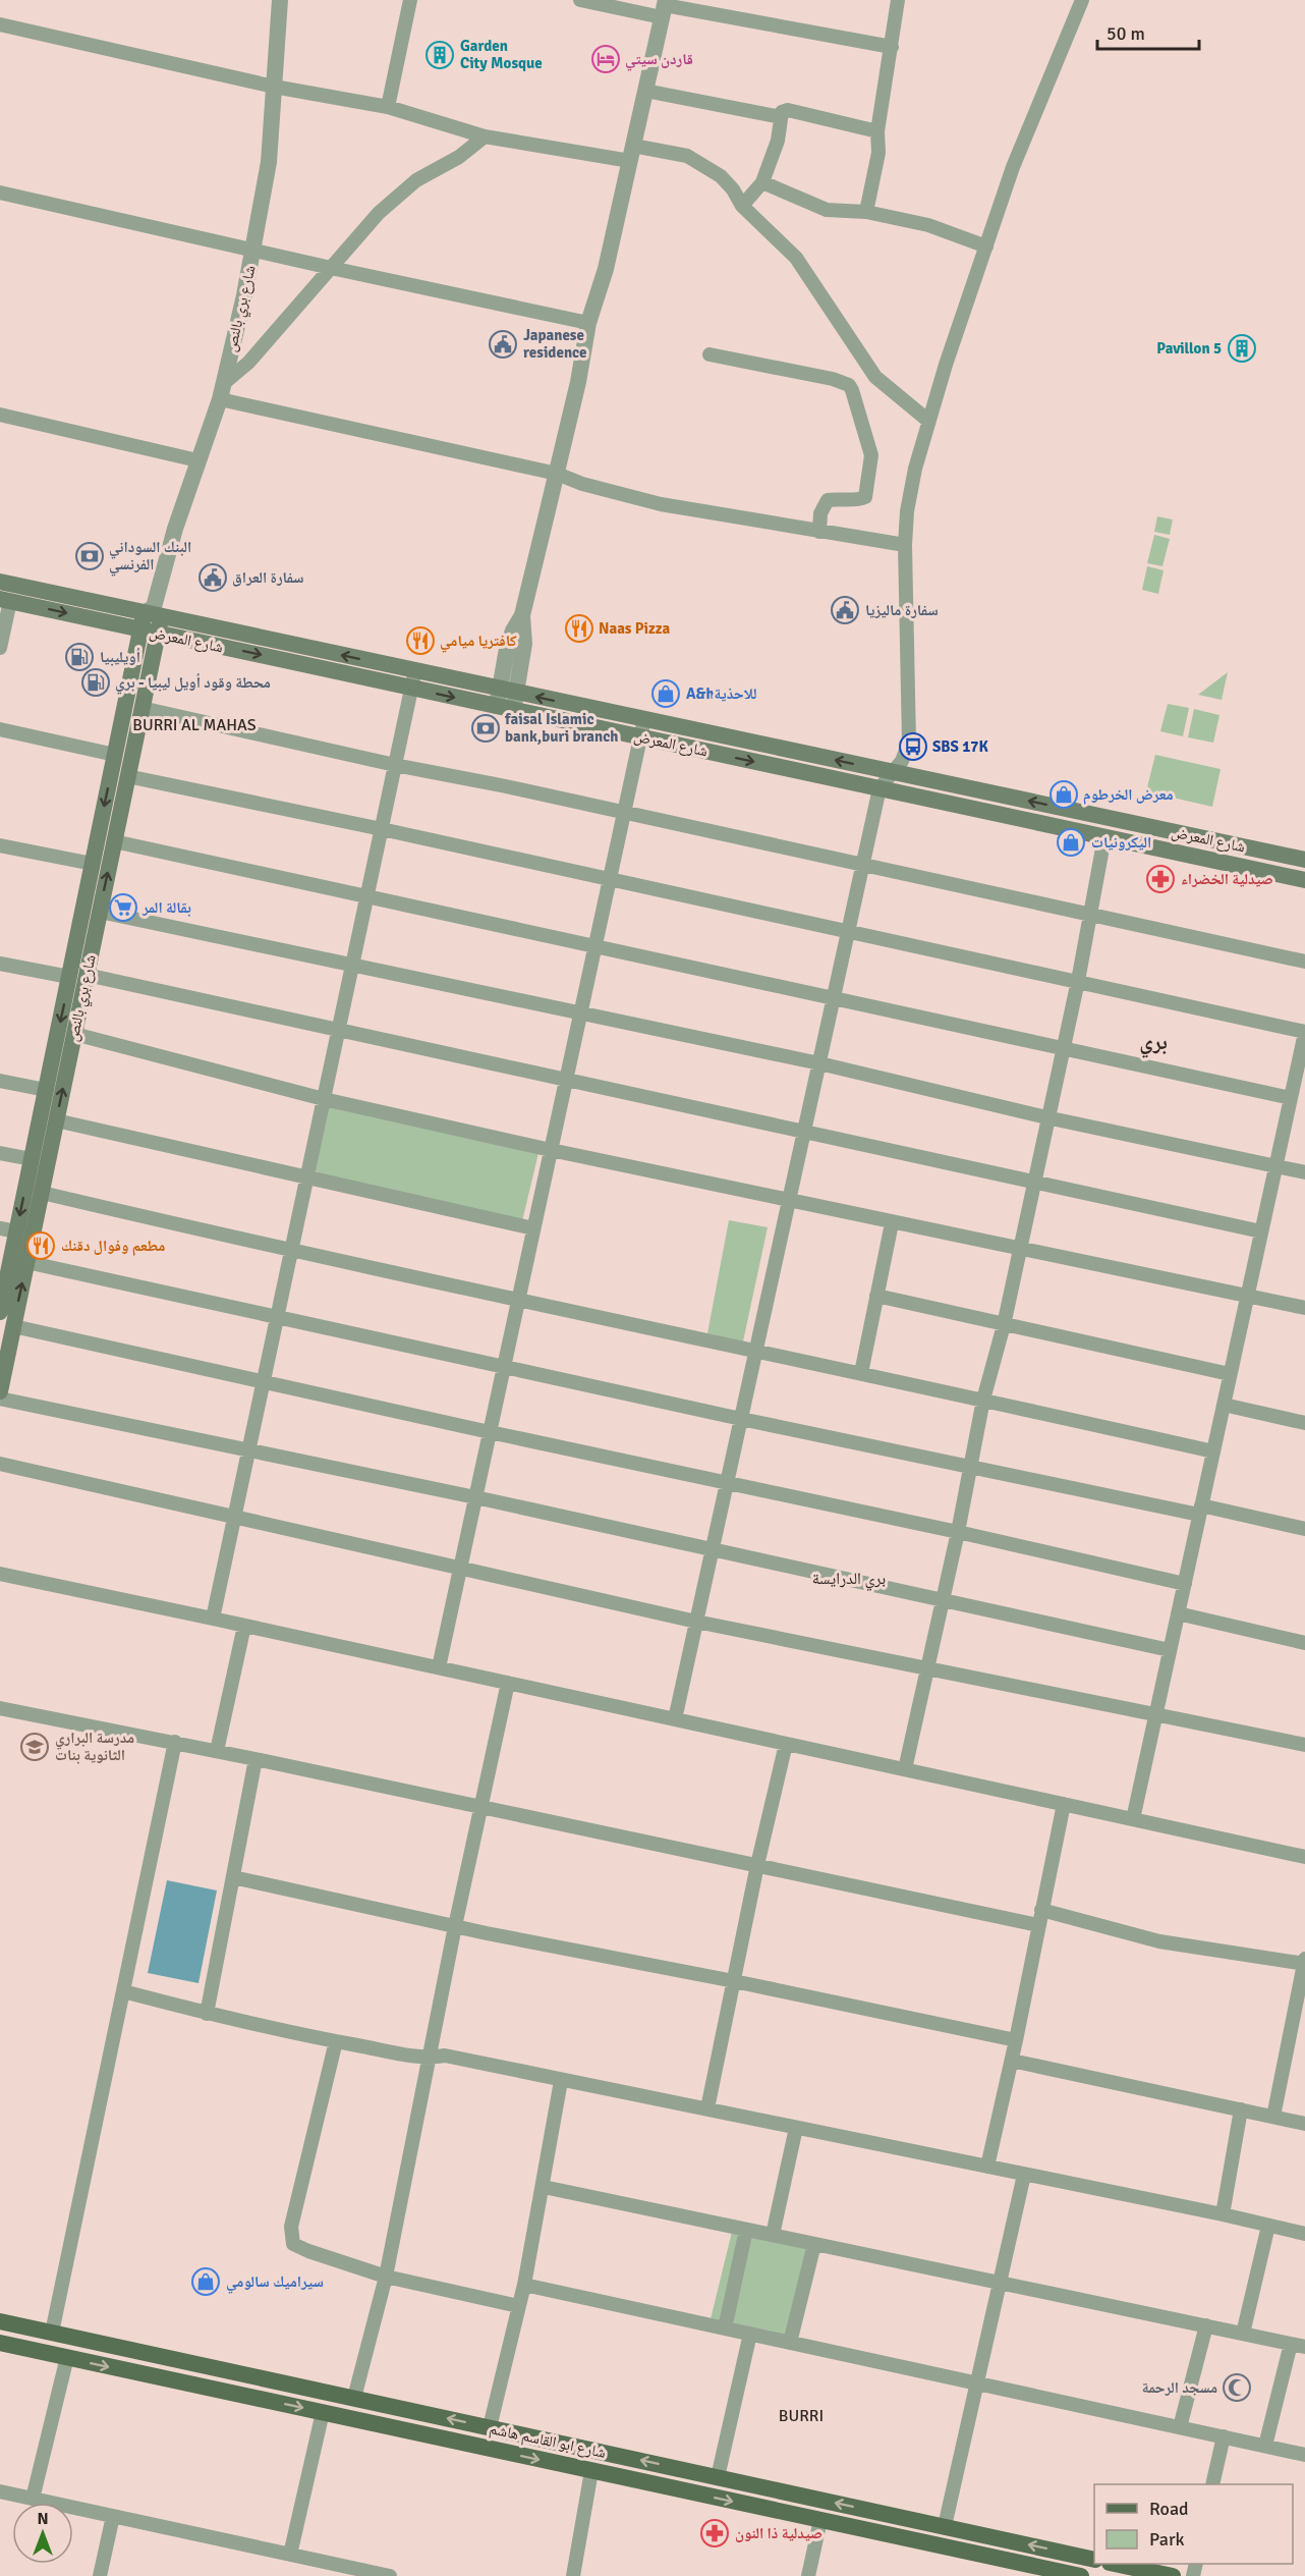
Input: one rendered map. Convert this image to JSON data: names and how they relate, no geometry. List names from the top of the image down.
{
  "streets": {
    "main road": ["شارع بري بالنص", "شارع المعرض", "شارع ابو القاسم هاشم"]
  },
  "crossings": [
    ["شارع بري بالنص", "شارع المعرض"]
  ],
  "districts": [
    "BURRI AL MAHAS",
    "بري",
    "بري الدرايسة",
    "BURRI"
  ],
  "places": {
    "building": ["Garden City Mosque", "Pavillon 5"],
    "hotel": ["قاردن سيتي"],
    "public building": ["Japanese residence", "سفارة العراق", "سفارة ماليزيا"],
    "bank": ["البنك السوداني الفرنسي", "faisal Islamic bank,buri branch"],
    "restaurant": ["Naas Pizza", "كافتريا ميامي", "مطعم وفوال دقنك"],
    "fuel station": ["أويليبيا", "محطة وقود أويل ليبيا - بري"],
    "shop": [
      "A&hللاحذية",
      "معرض الخرطوم",
      "اليكرونيات",
      "سيراميك سالومي"
    ],
    "bus stop": ["SBS 17K"],
    "pharmacy": ["صيدلية الخضراء", "صيدلية ذا النون"],
    "supermarket": ["بقالة المر"],
    "school or university": ["مدرسة البراري الثانوية بنات"],
    "mosque": ["مسجد الرحمة"]
  },
  "legend": ["Road", "Park"],
  "scale_bar": "50 m",
  "north": "top"
}
